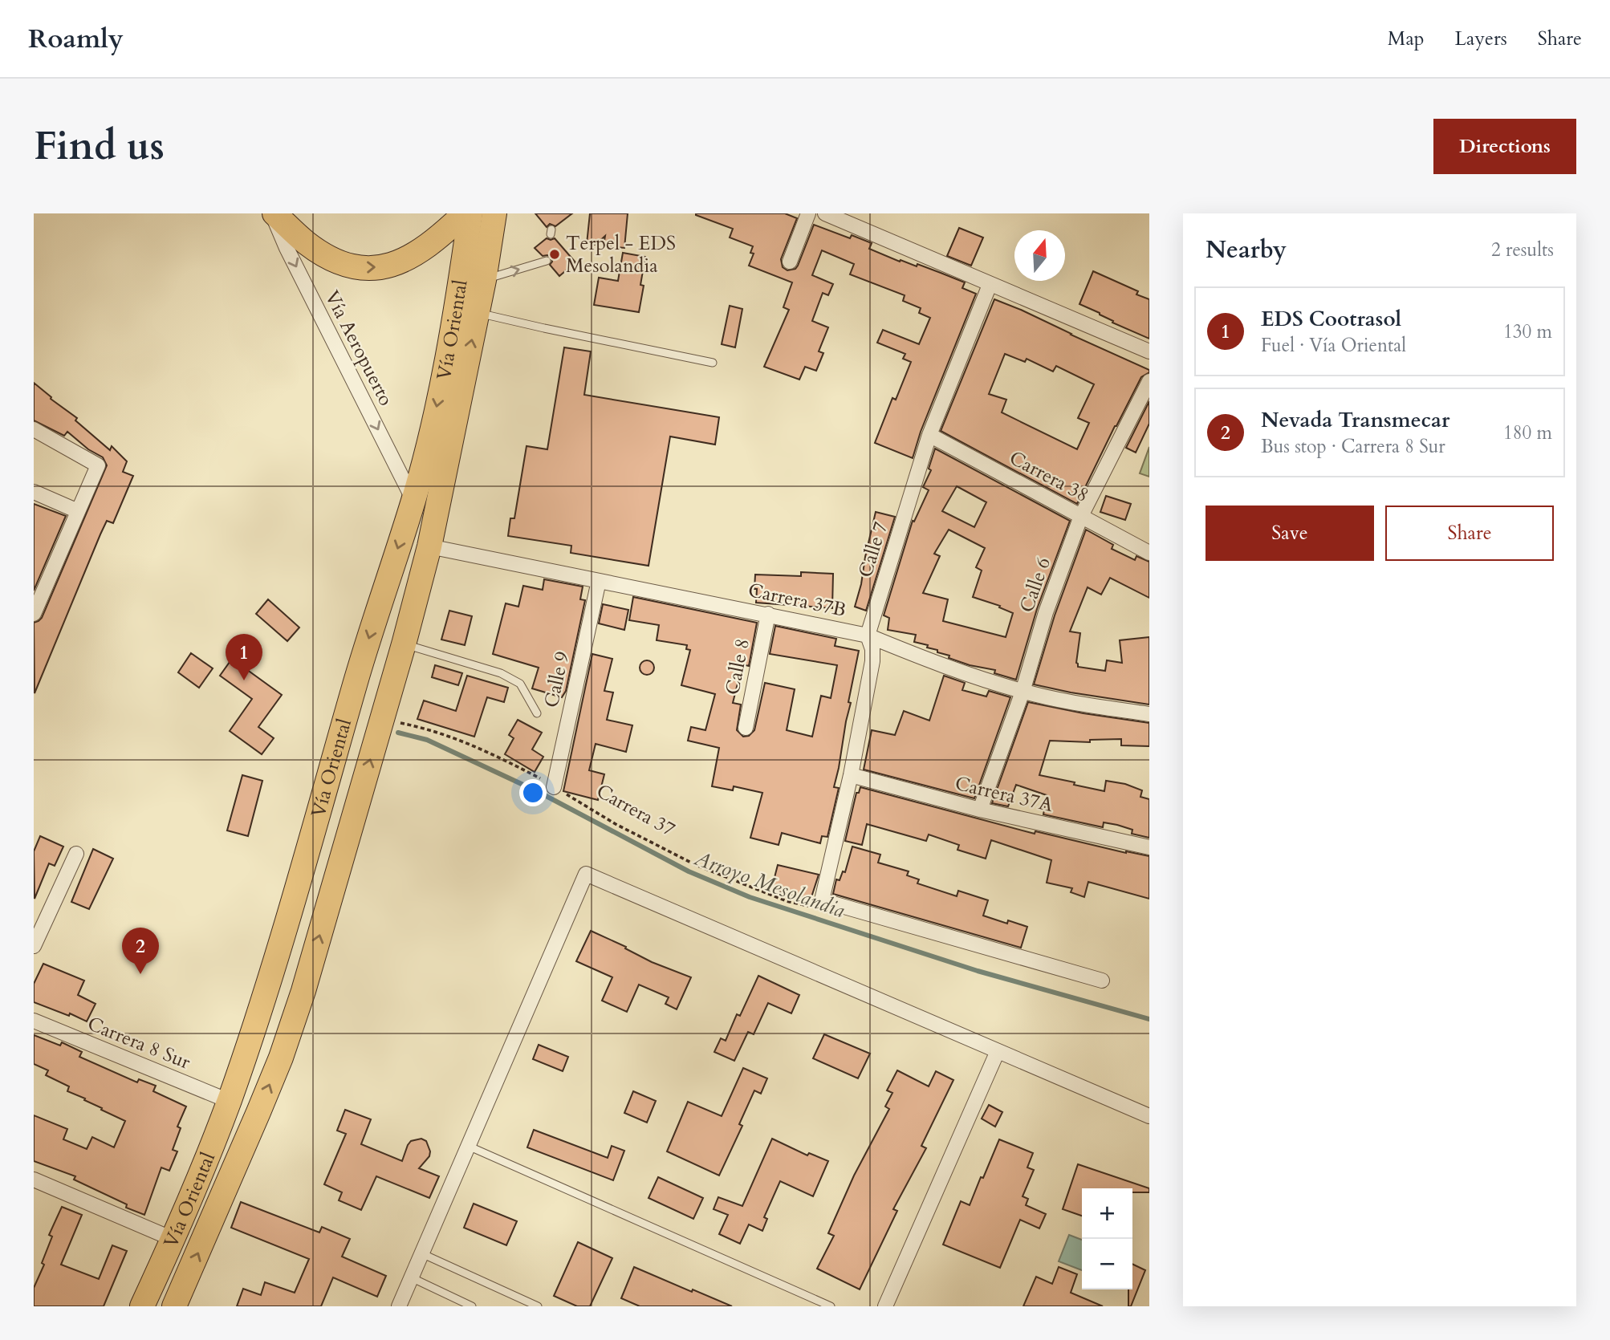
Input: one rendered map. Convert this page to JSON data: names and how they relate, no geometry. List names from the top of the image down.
{
  "streets": {
    "highway": ["Vía Oriental"],
    "street": [
      "Vía Aeropuerto",
      "Carrera 38",
      "Calle 7",
      "Calle 6",
      "Carrera 37B",
      "Calle 8",
      "Calle 9",
      "Carrera 37A",
      "Carrera 8 Sur"
    ],
    "path": ["Carrera 37"]
  },
  "crossings": [
    ["Vía Oriental", "Vía Aeropuerto"],
    ["Vía Oriental", "Carrera 37B"],
    ["Vía Oriental", "Carrera 37"],
    ["Vía Oriental", "Carrera 8 Sur"],
    ["Carrera 38", "Calle 7"],
    ["Carrera 38", "Calle 6"],
    ["Calle 7", "Carrera 37B"],
    ["Calle 7", "Carrera 37A"],
    ["Calle 7", "Carrera 37"],
    ["Calle 6", "Carrera 37B"],
    ["Calle 6", "Carrera 37A"],
    ["Carrera 37B", "Calle 8"],
    ["Carrera 37B", "Calle 9"],
    ["Calle 9", "Carrera 37"]
  ],
  "one_way": ["Vía Aeropuerto"],
  "water": ["Arroyo Mesolandia"],
  "places": ["Terpel - EDS Mesolandia"],
  "north": "top",
  "page": {
    "header": "Roamly",
    "nav": ["Map", "Layers", "Share"],
    "buttons": [
      "Directions",
      ["Save", "Share"]
    ],
    "title": "Find us",
    "heading": ["Nearby", "2 results"],
    "list": [
      {
        "mark": "1",
        "name": "EDS Cootrasol",
        "note": "Fuel · Vía Oriental",
        "value": "130 m"
      },
      {
        "mark": "2",
        "name": "Nevada Transmecar",
        "note": "Bus stop · Carrera 8 Sur",
        "value": "180 m"
      }
    ],
    "pins": ["1", "2"],
    "map_buttons": ["+", "−"]
  }
}
